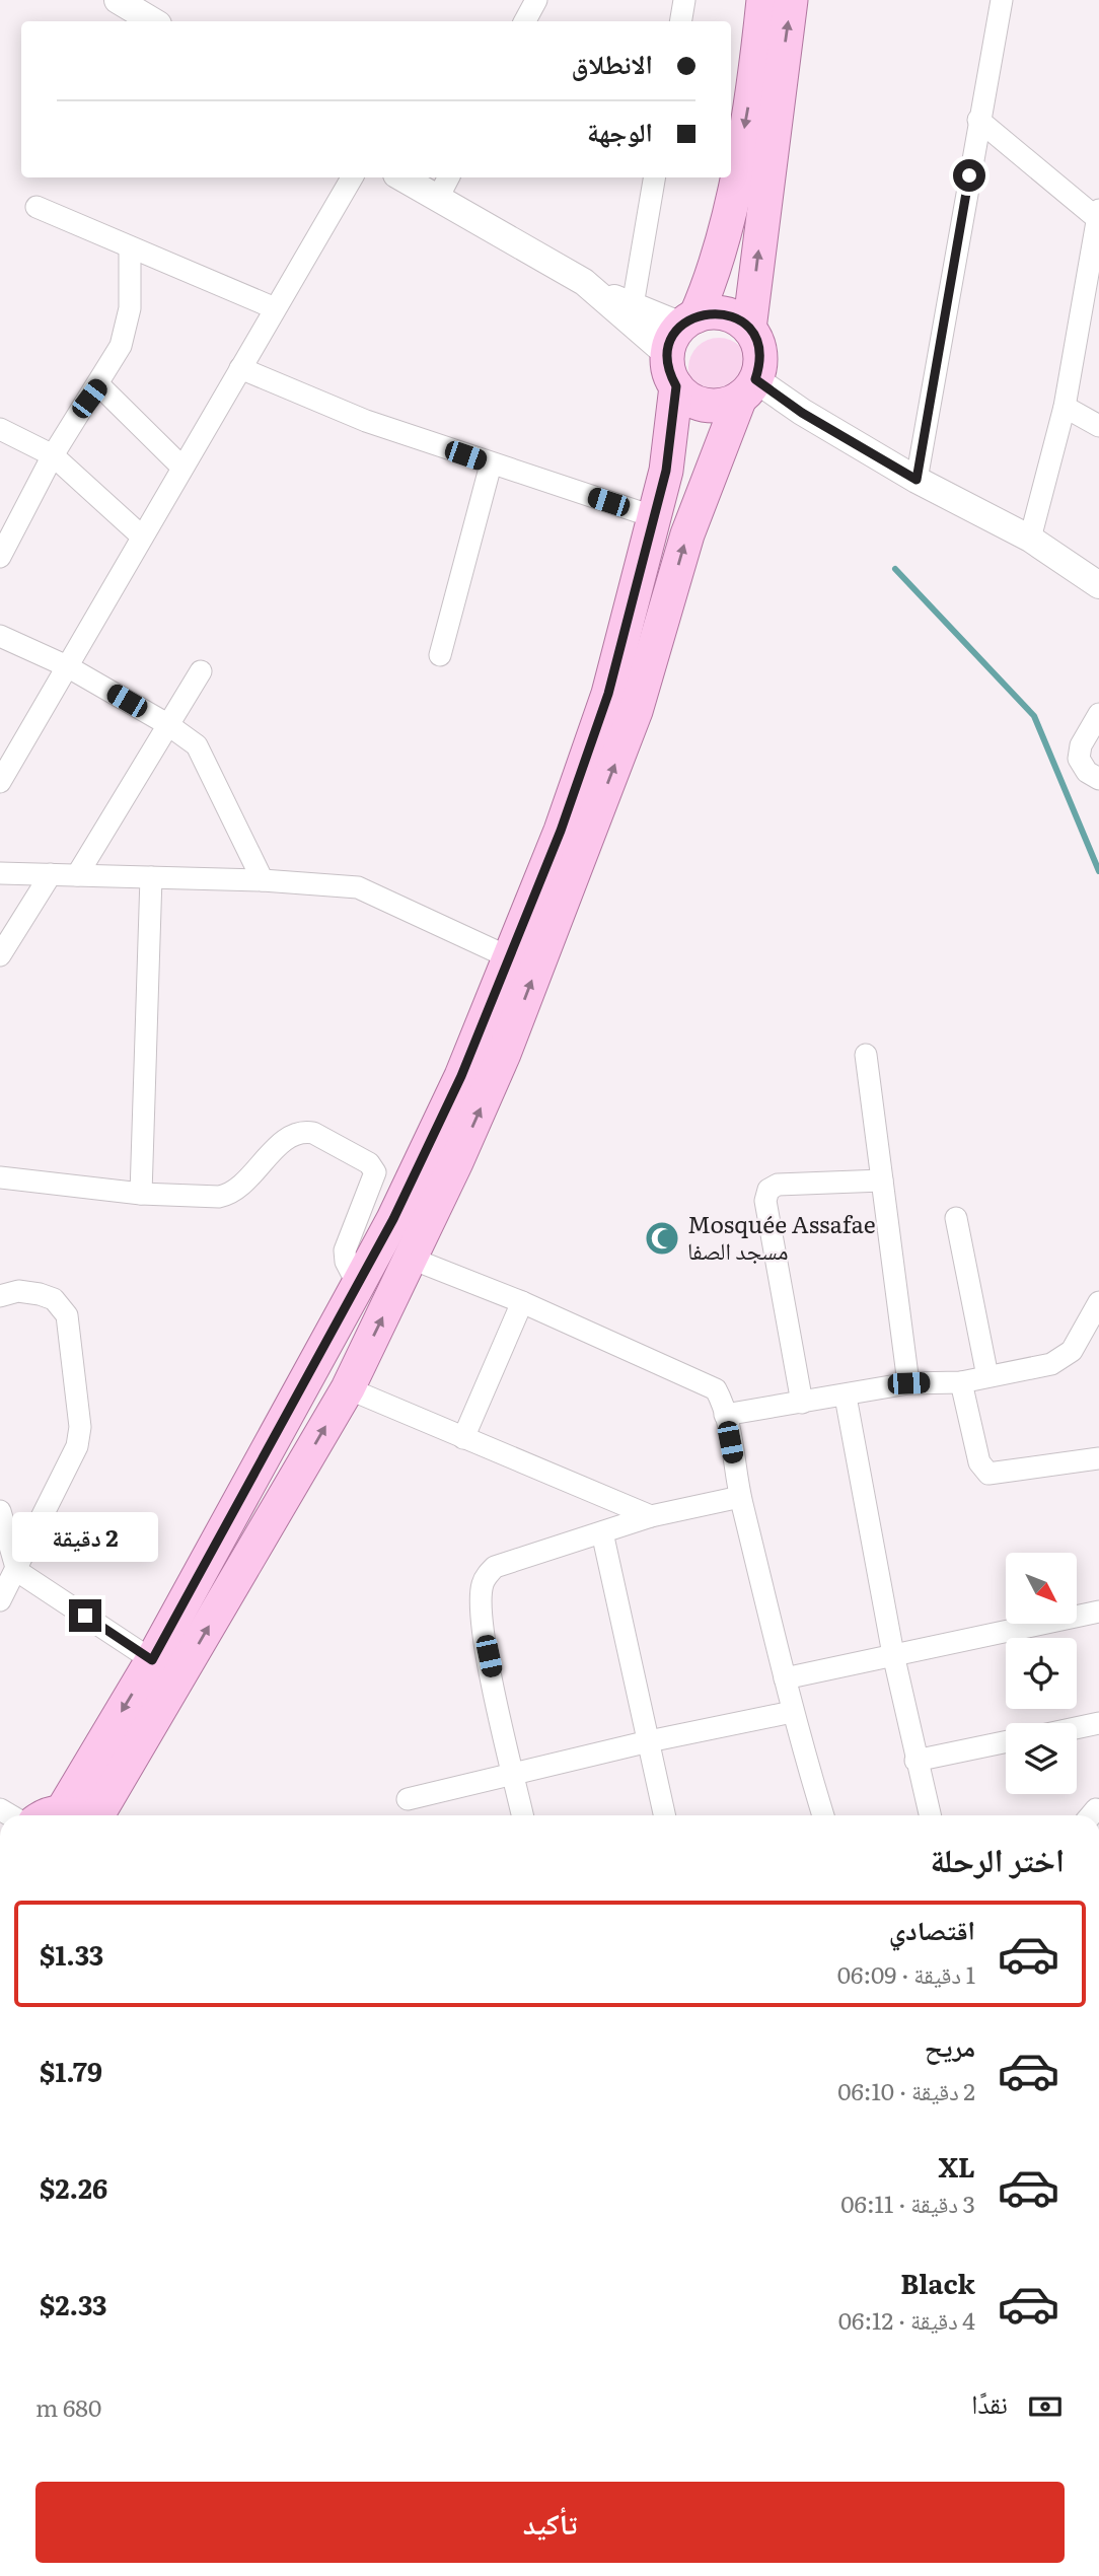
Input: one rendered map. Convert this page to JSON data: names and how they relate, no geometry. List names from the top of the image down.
{
  "places": {
    "mosque": ["Mosquée Assafae مسجد الصفا"]
  },
  "north": "bottom right",
  "page": {
    "banner": ["الانطلاق", "الوجهة"],
    "bubble": "2 دقيقة",
    "heading": "اختر الرحلة",
    "list": [
      {
        "name": "اقتصادي",
        "note": "1 دقيقة · 06:09",
        "value": "$1.33"
      },
      {
        "name": "مريح",
        "note": "2 دقيقة · 06:10",
        "value": "$1.79"
      },
      {
        "name": "XL",
        "note": "3 دقيقة · 06:11",
        "value": "$2.26"
      },
      {
        "name": "Black",
        "note": "4 دقيقة · 06:12",
        "value": "$2.33"
      }
    ],
    "pay": ["نقدًا", "680 m"],
    "buttons": "تأكيد"
  }
}
